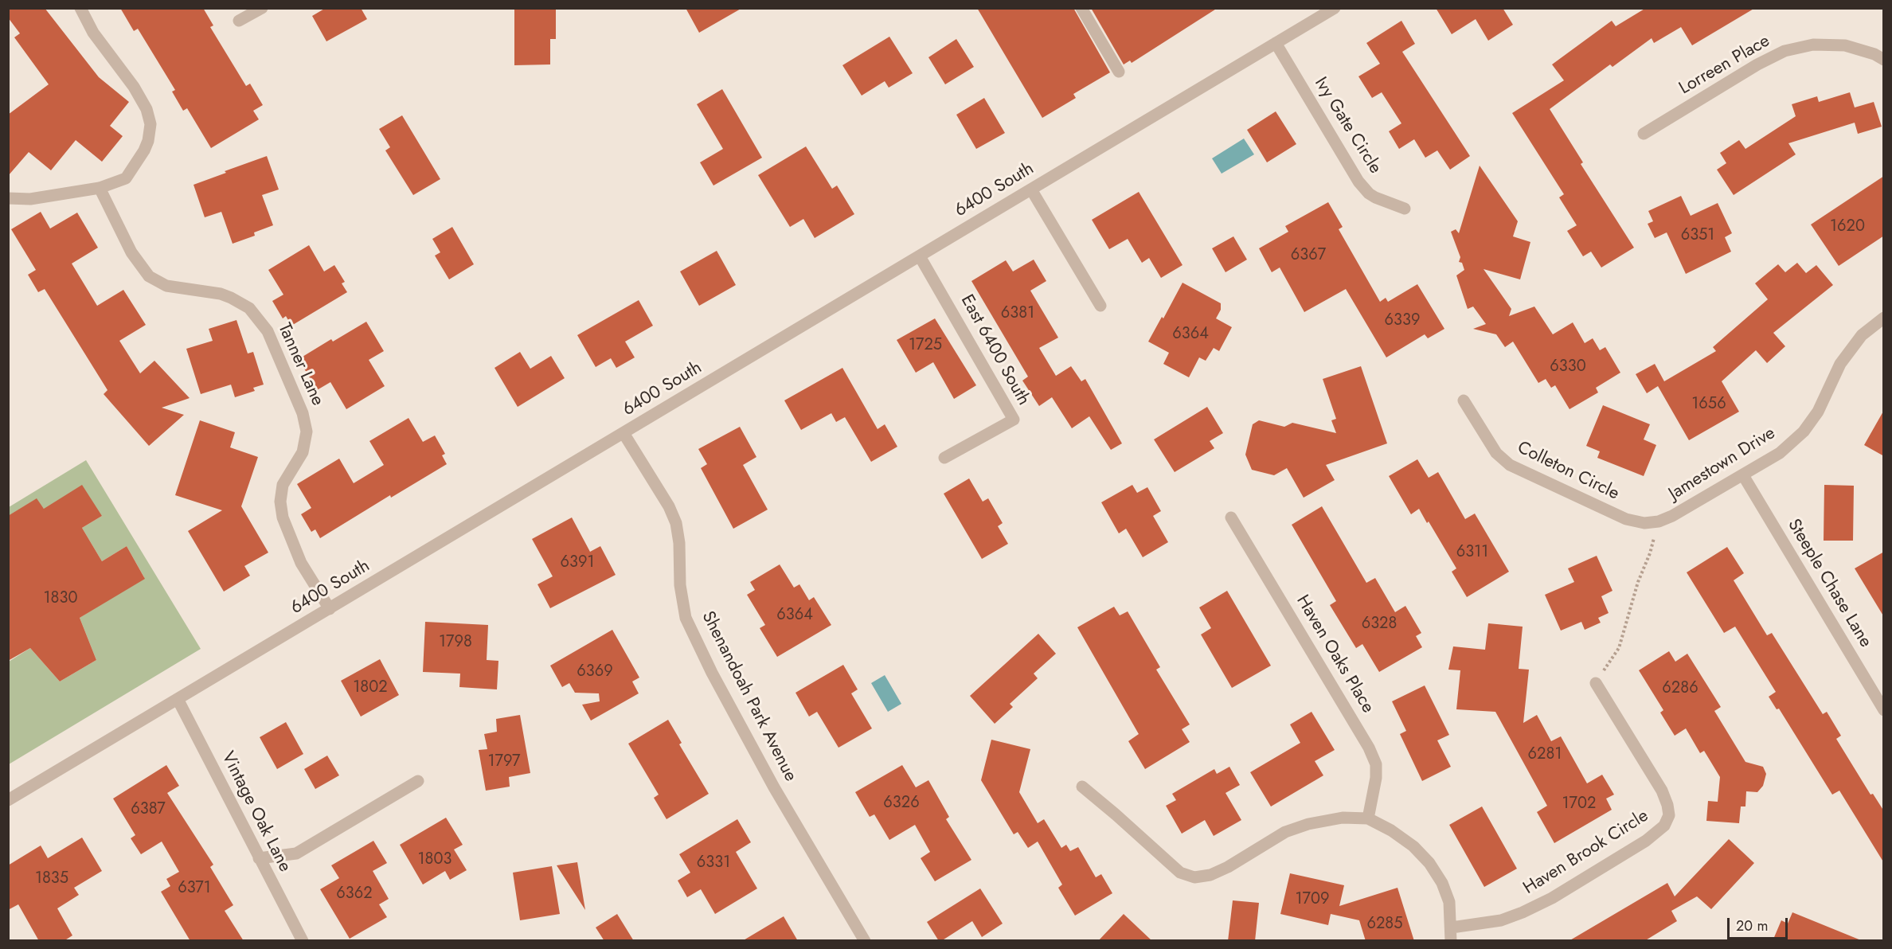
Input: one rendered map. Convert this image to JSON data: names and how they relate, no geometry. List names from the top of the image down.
{
  "streets": {
    "street": [
      "Lorreen Place",
      "Ivy Gate Circle",
      "6400 South",
      "East 6400 South",
      "Tanner Lane",
      "Jamestown Drive",
      "Colleton Circle",
      "Steeple Chase Lane",
      "Haven Oaks Place",
      "Shenandoah Park Avenue",
      "Vintage Oak Lane",
      "Haven Brook Circle"
    ]
  },
  "crossings": [
    ["Ivy Gate Circle", "6400 South"],
    ["6400 South", "East 6400 South"],
    ["6400 South", "Tanner Lane"],
    ["6400 South", "Shenandoah Park Avenue"],
    ["6400 South", "Vintage Oak Lane"],
    ["Jamestown Drive", "Colleton Circle"],
    ["Jamestown Drive", "Steeple Chase Lane"]
  ],
  "house_numbers": [
    "1620",
    "6351",
    "6367",
    "6381",
    "6339",
    "6364",
    "1725",
    "6330",
    "1656",
    "6311",
    "6391",
    "1830",
    "6364",
    "6328",
    "1798",
    "6369",
    "1802",
    "6286",
    "6281",
    "1797",
    "6326",
    "1702",
    "6387",
    "1803",
    "6331",
    "1835",
    "6371",
    "6362",
    "1709",
    "6285"
  ],
  "scale_bar": "20 m"
}
